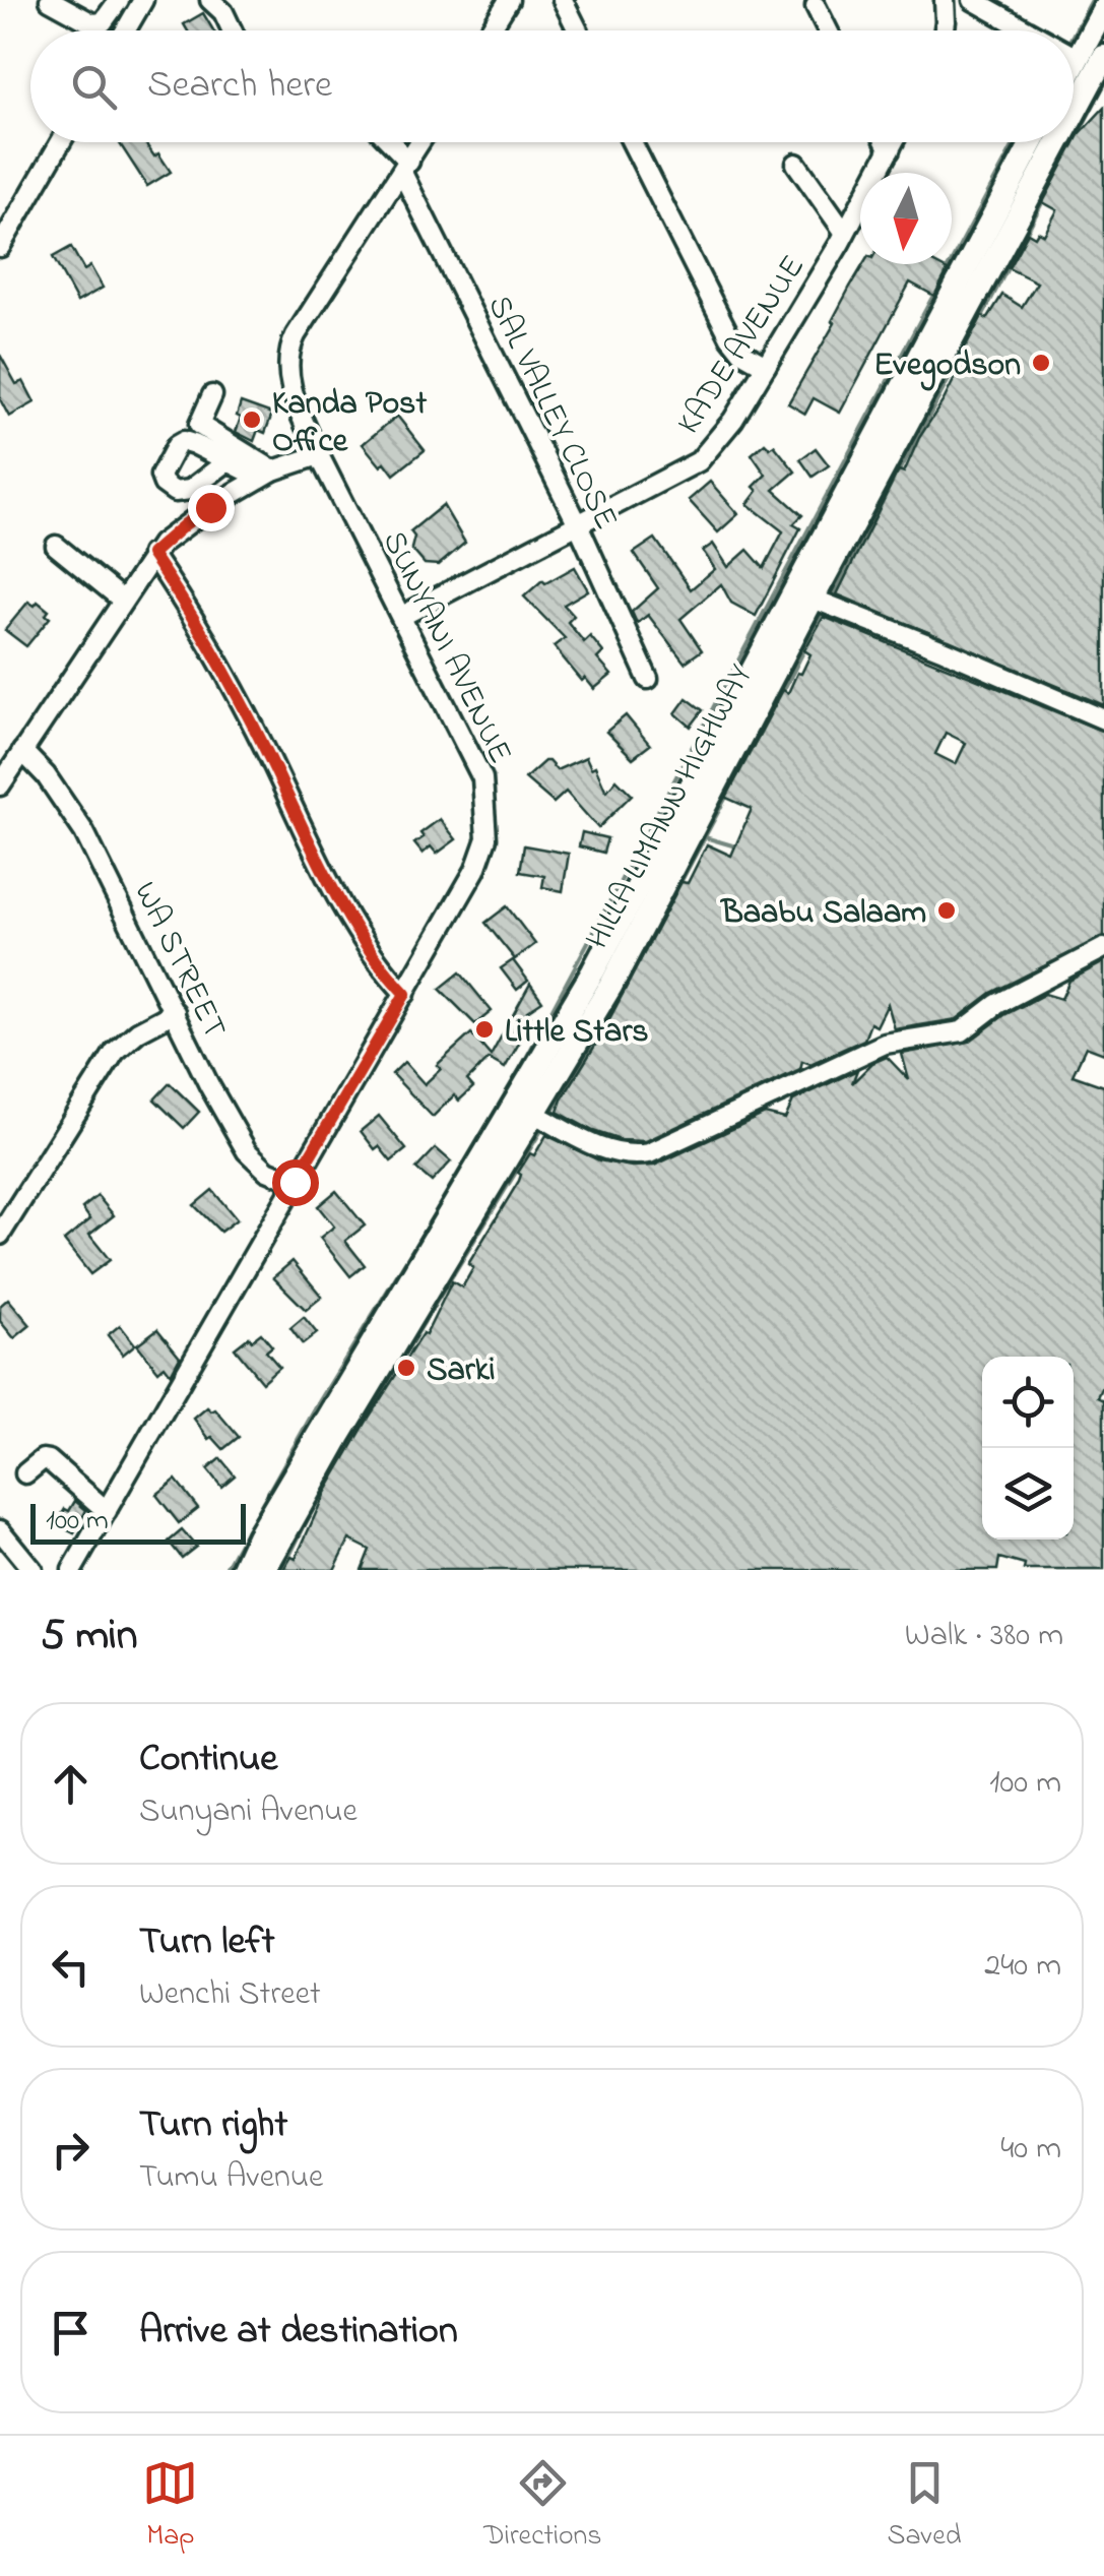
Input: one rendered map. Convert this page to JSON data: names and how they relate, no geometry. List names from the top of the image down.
{
  "streets": {
    "main road": ["HILLA LIMANN HIGHWAY"],
    "street": [
      "KADE AVENUE",
      "SAL VALLEY CLOSE",
      "SUNYANI AVENUE",
      "WA STREET"
    ]
  },
  "crossings": [
    ["KADE AVENUE", "SAL VALLEY CLOSE"],
    ["KADE AVENUE", "SUNYANI AVENUE"],
    ["SAL VALLEY CLOSE", "SUNYANI AVENUE"],
    ["SUNYANI AVENUE", "WA STREET"]
  ],
  "places": [
    "Evegodson",
    "Kanda Post Office",
    "Baabu Salaam",
    "Little Stars",
    "Sarki"
  ],
  "scale_bar": "100 m",
  "north": "bottom",
  "page": {
    "search": "Search here",
    "scale": "100 m",
    "heading": ["5 min", "Walk · 380 m"],
    "list": [
      ["Continue", "Sunyani Avenue", "100 m"],
      ["Turn left", "Wenchi Street", "240 m"],
      ["Turn right", "Tumu Avenue", "40 m"],
      "Arrive at destination"
    ],
    "nav": ["Map", "Directions", "Saved"]
  }
}
